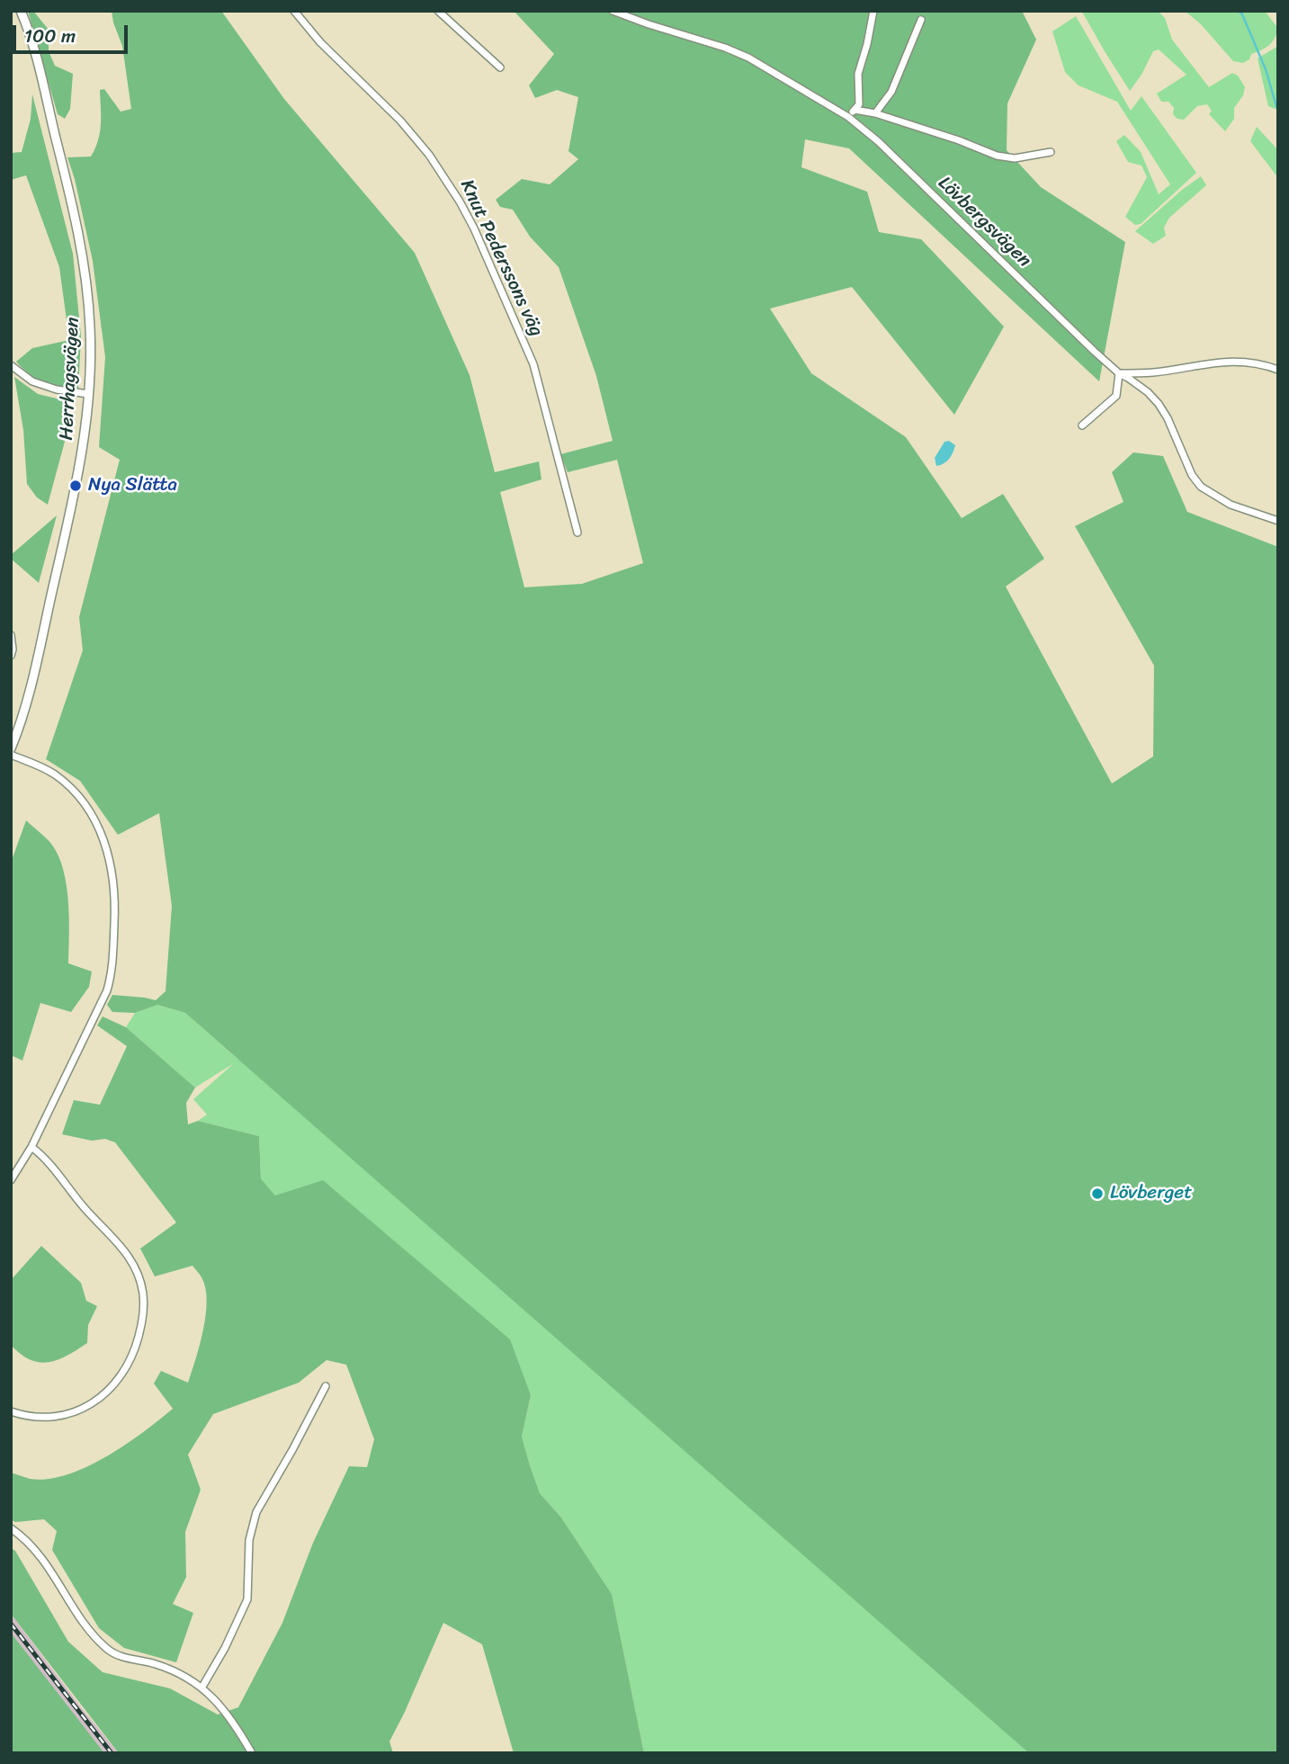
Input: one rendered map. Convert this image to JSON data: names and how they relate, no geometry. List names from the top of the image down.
{
  "streets": {
    "street": ["Lövbergsvägen", "Knut Pederssons väg", "Herrhagsvägen"]
  },
  "places": ["Nya Slätta", "Lövberget"],
  "scale_bar": "100 m"
}
